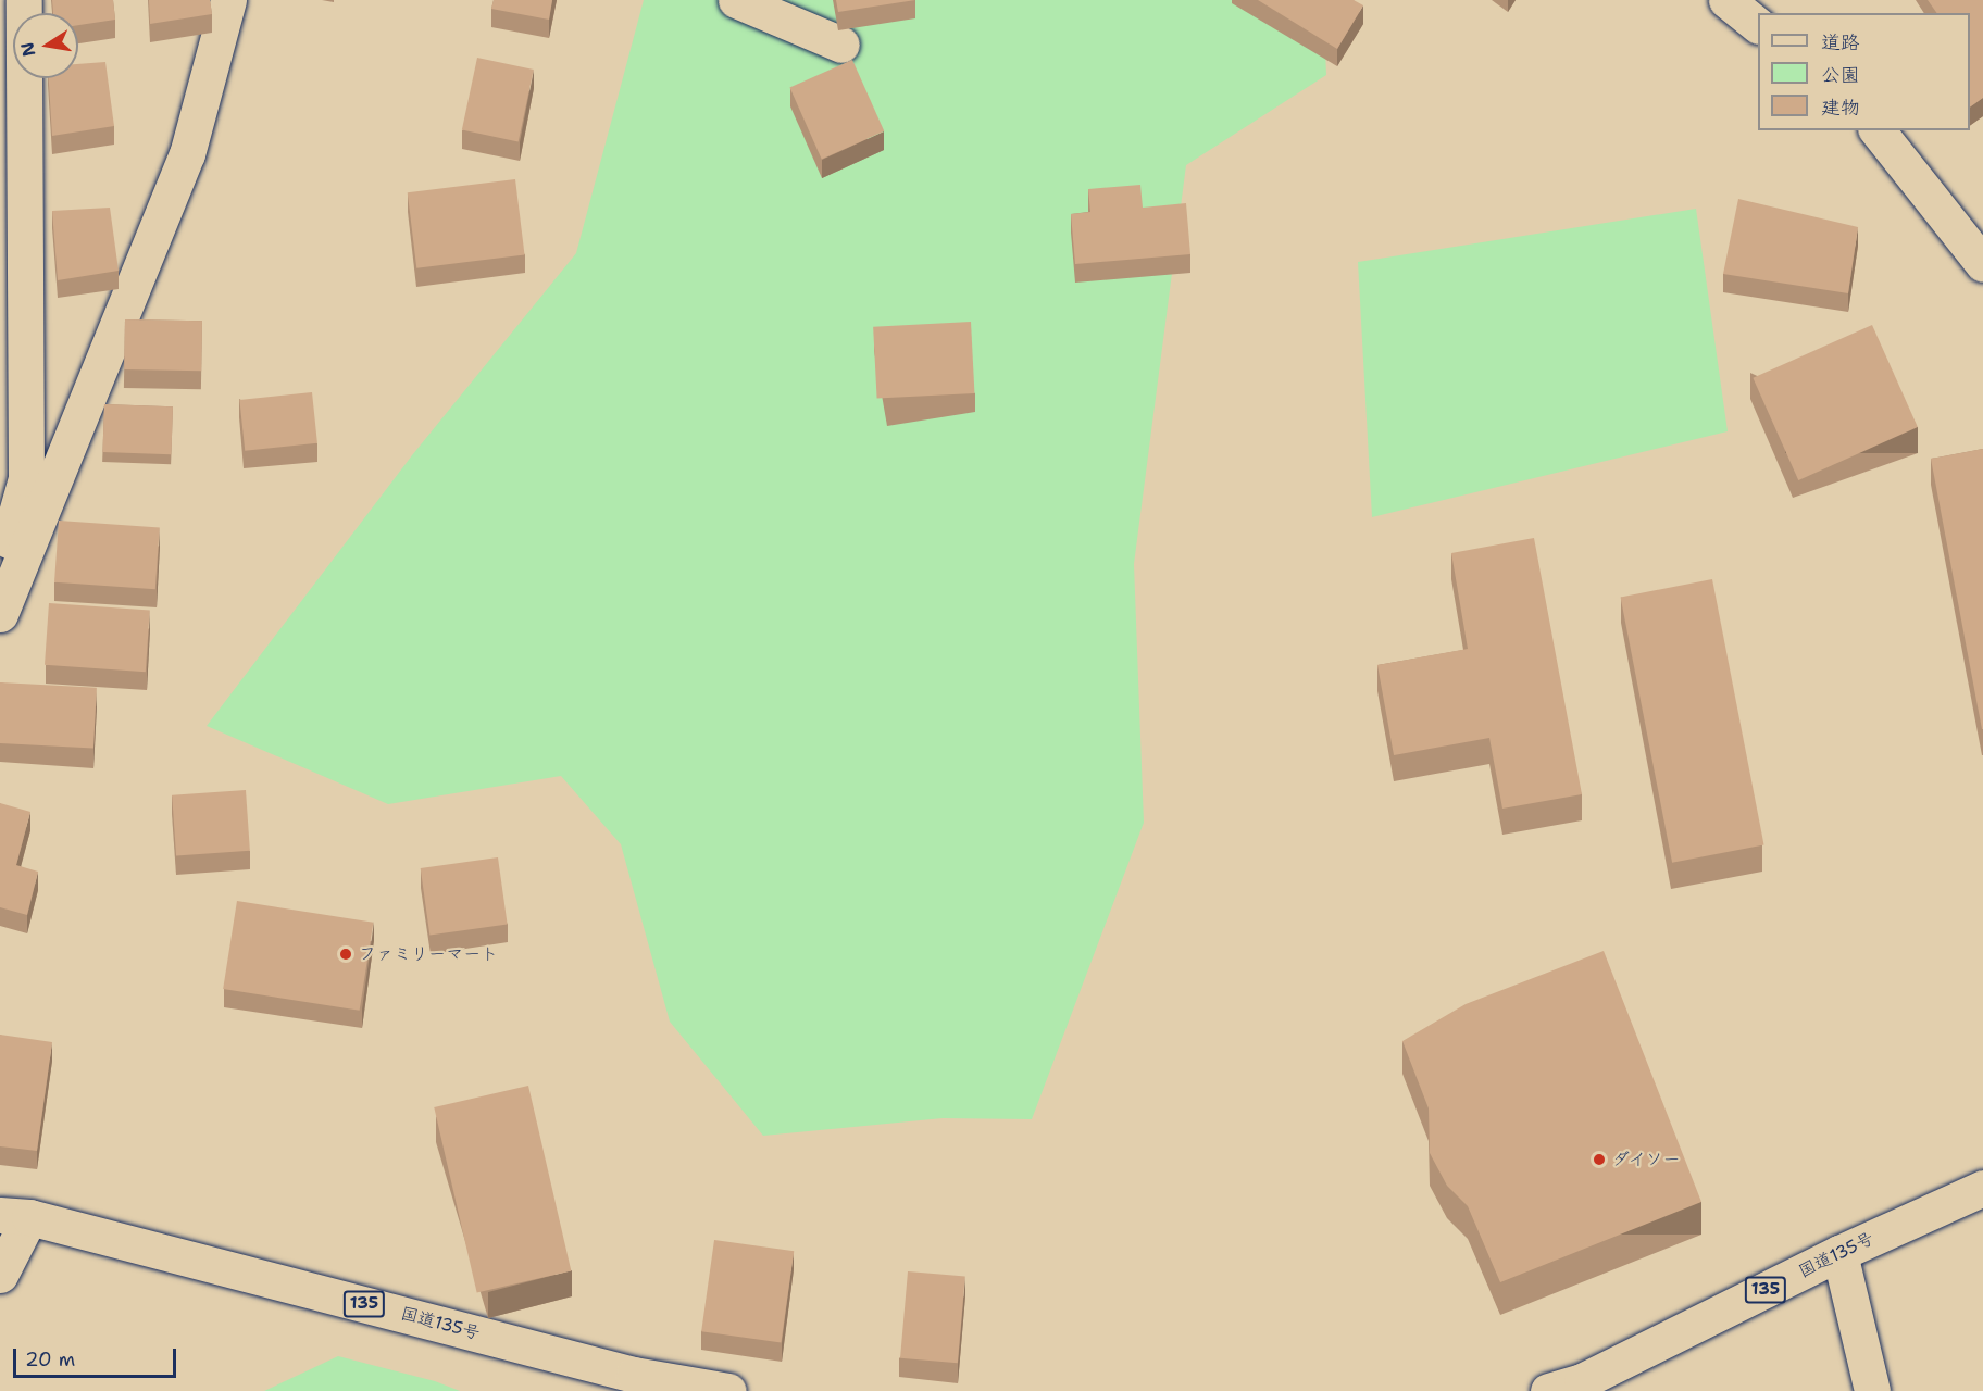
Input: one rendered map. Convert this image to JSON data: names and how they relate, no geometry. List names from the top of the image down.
{
  "streets": {
    "main road": ["国道135号", "135"]
  },
  "places": ["ファミリーマート", "ダイソー"],
  "legend": ["道路", "公園", "建物"],
  "scale_bar": "20 m",
  "north": "left"
}
